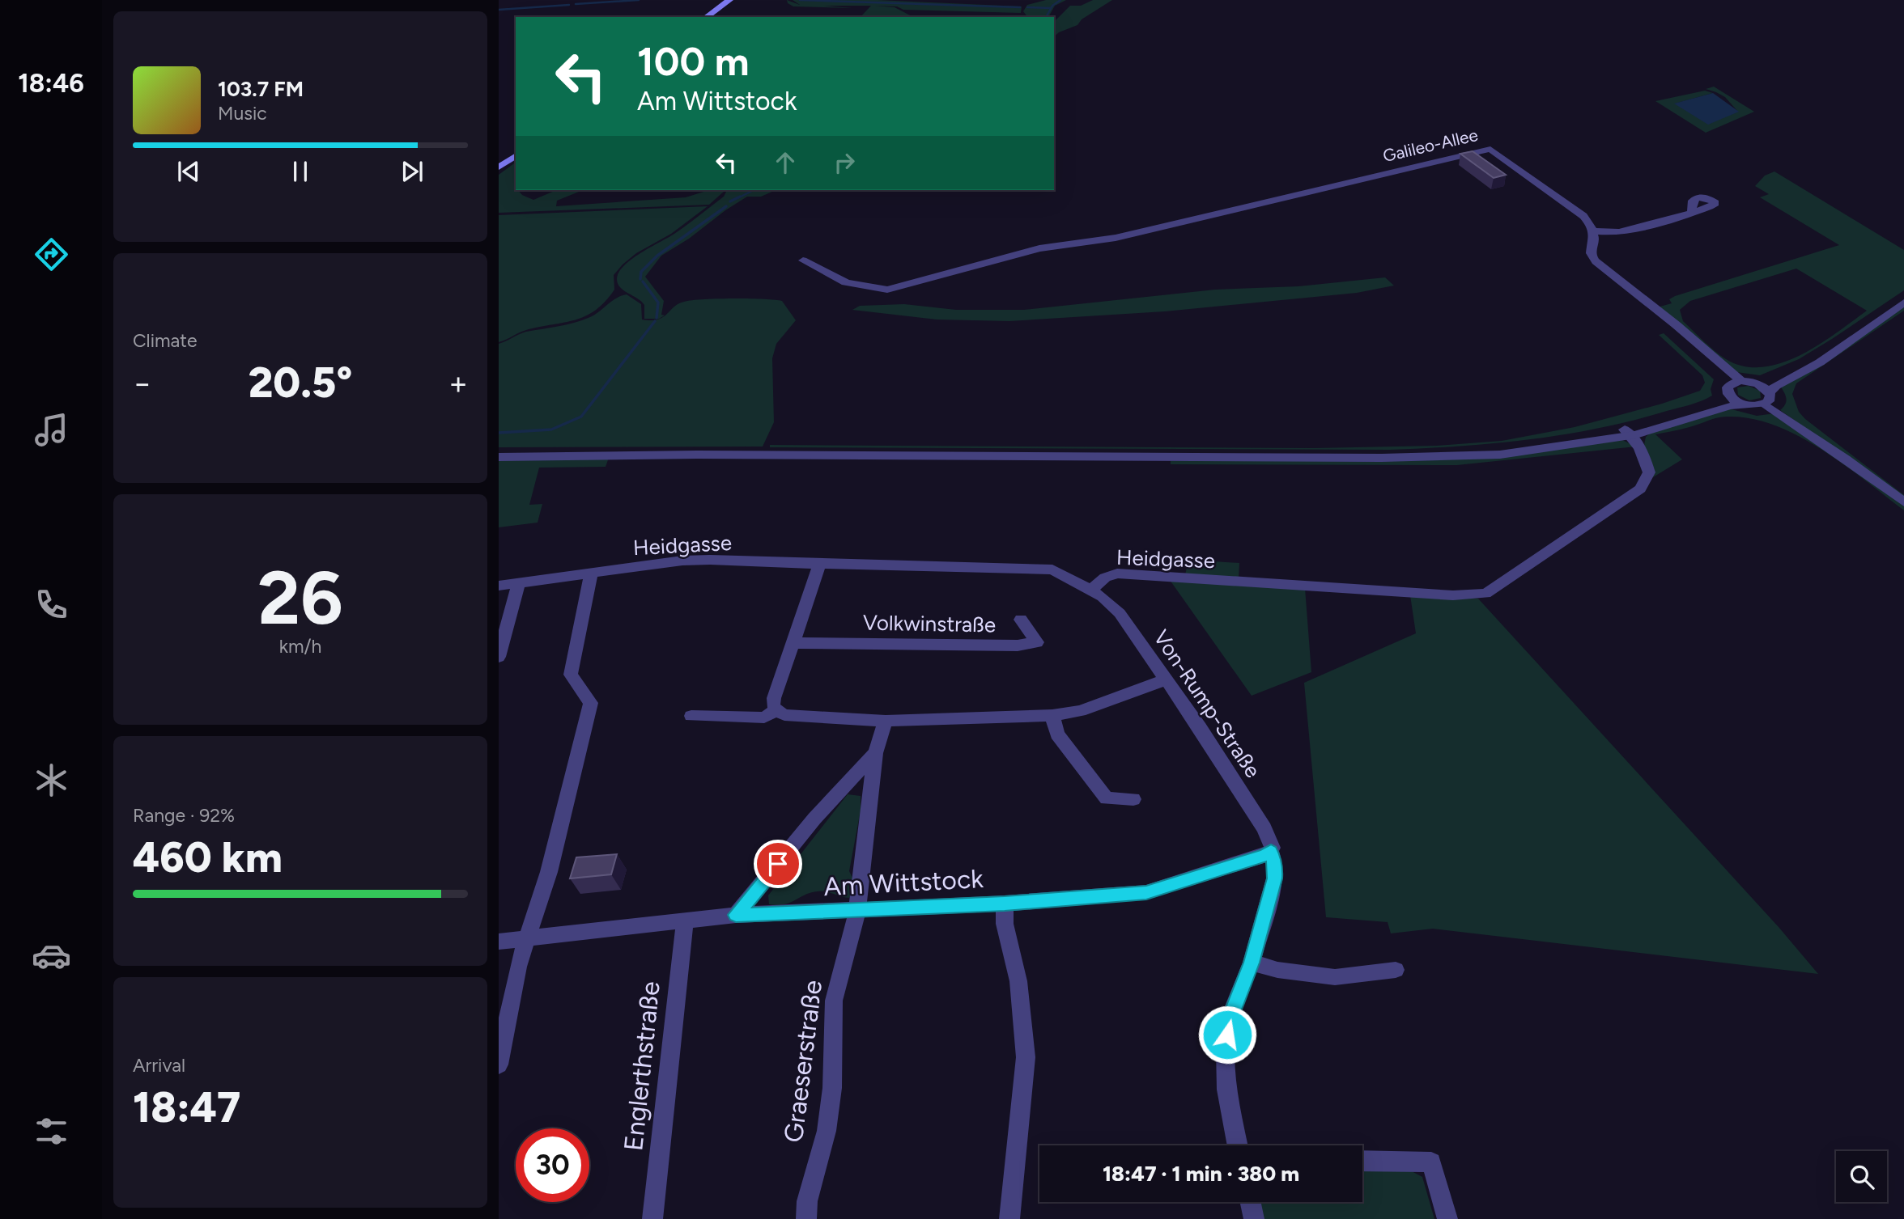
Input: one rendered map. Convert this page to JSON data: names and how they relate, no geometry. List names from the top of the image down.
{
  "streets": {
    "street": [
      "Galileo-Allee",
      "Heidgasse",
      "Volkwinstraße",
      "Von-Rump-Straße",
      "Am Wittstock",
      "Graeserstraße",
      "Englerthstraße"
    ]
  },
  "crossings": [
    ["Heidgasse", "Von-Rump-Straße"],
    ["Von-Rump-Straße", "Am Wittstock"],
    ["Am Wittstock", "Graeserstraße"],
    ["Am Wittstock", "Englerthstraße"]
  ],
  "page": {
    "tabs": "18:46",
    "turn": ["100 m", "Am Wittstock"],
    "song": ["103.7 FM", "Music"],
    "tile": [
      "Climate",
      ["26", "km/h"],
      ["Range · 92%", "460 km"],
      ["Arrival", "18:47"]
    ],
    "heat": ["−", "20.5°", "+"],
    "limit": "30",
    "trip": "18:47 · 1 min · 380 m"
  }
}
